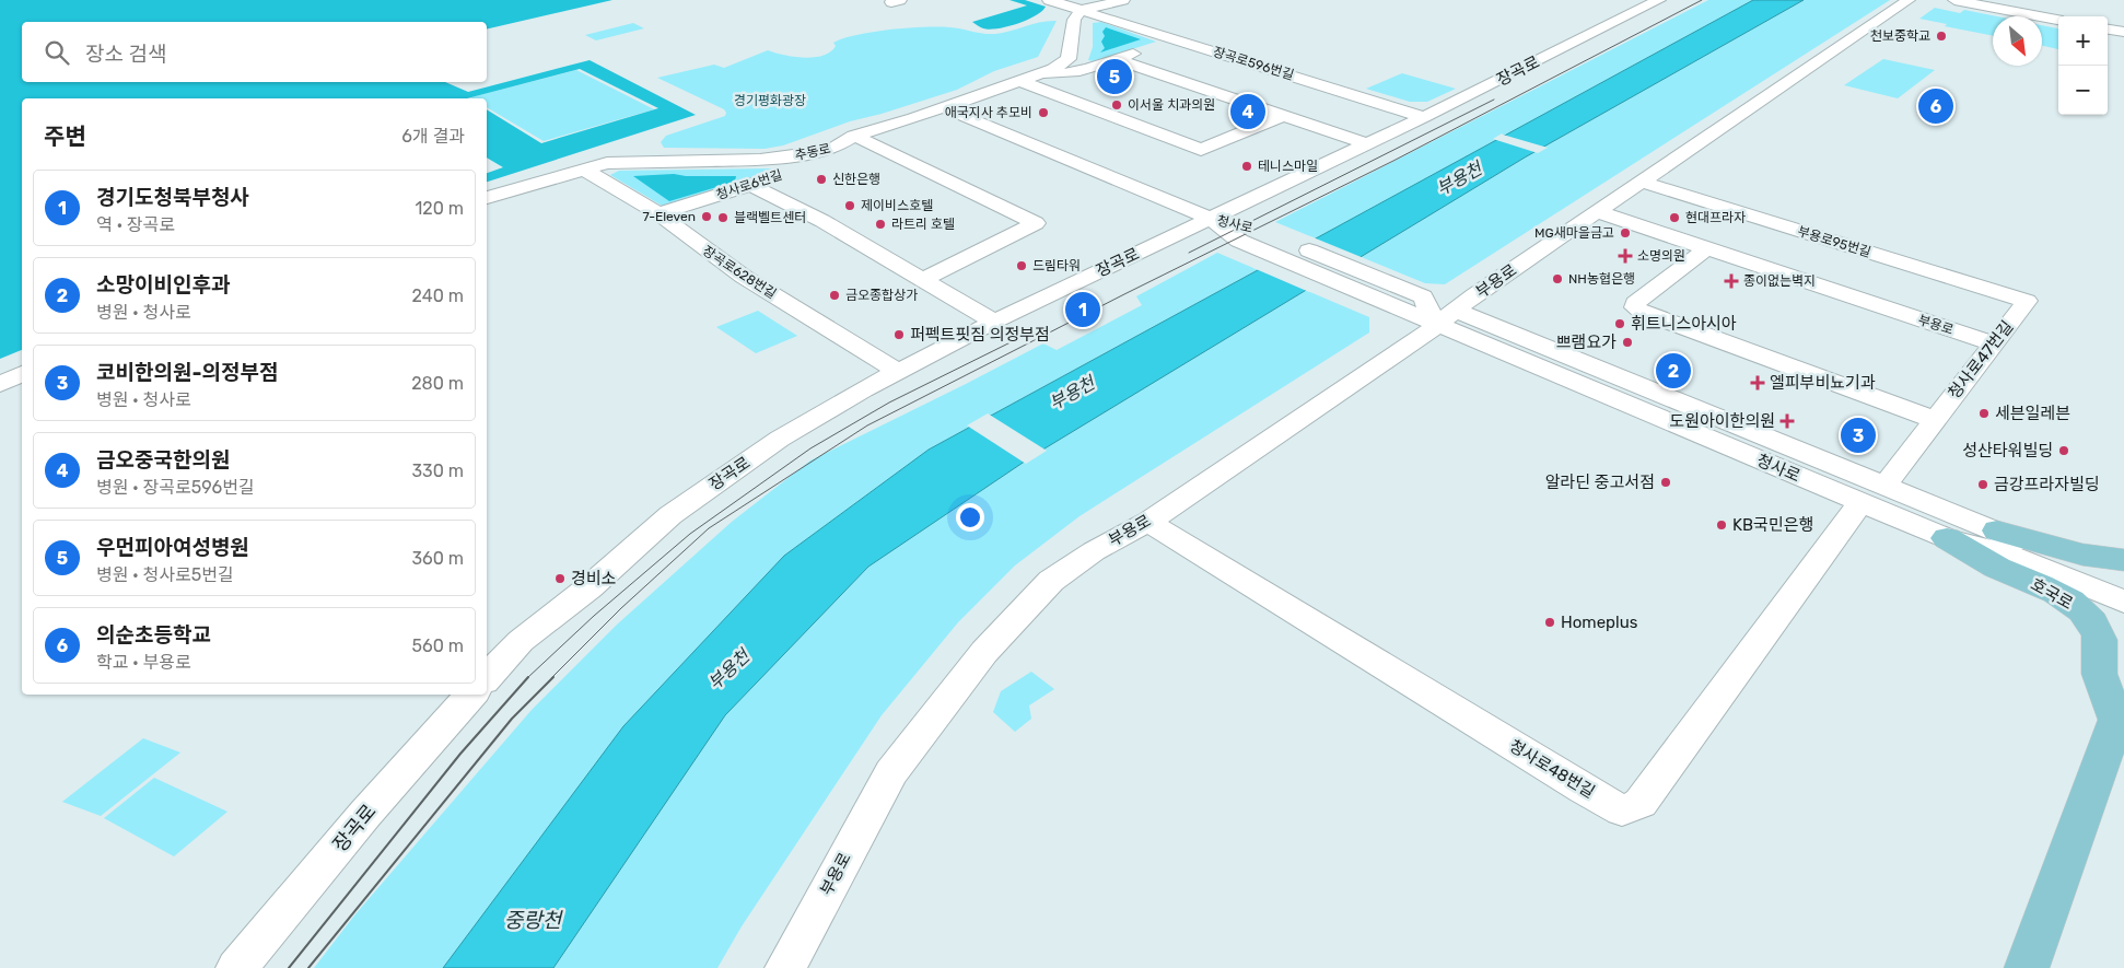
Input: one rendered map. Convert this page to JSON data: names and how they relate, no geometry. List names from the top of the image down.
{
  "streets": {
    "main road": ["호국로"],
    "street": [
      "장곡로596번길",
      "장곡로",
      "추동로",
      "청사로6번길",
      "청사로",
      "부용로95번길",
      "장곡로628번길",
      "부용로",
      "청사로47번길",
      "청사로48번길"
    ]
  },
  "crossings": [
    ["장곡로596번길", "장곡로"],
    ["장곡로596번길", "추동로"],
    ["장곡로", "청사로"],
    ["장곡로", "장곡로628번길"],
    ["추동로", "청사로6번길"],
    ["추동로", "장곡로628번길"],
    ["청사로6번길", "장곡로628번길"],
    ["청사로", "부용로"],
    ["청사로", "청사로47번길"],
    ["청사로", "호국로"],
    ["청사로", "청사로48번길"],
    ["부용로95번길", "부용로"],
    ["부용로95번길", "청사로47번길"],
    ["부용로", "청사로47번길"],
    ["부용로", "청사로48번길"]
  ],
  "water": ["부용천", "중랑천"],
  "parks": ["경기평화광장"],
  "places": {
    "other": [
      "천보중학교",
      "이서울 치과의원",
      "애국지사 추모비",
      "테니스마일",
      "신한은행",
      "제이비스호텔",
      "7-Eleven",
      "블랙벨트센터",
      "현대프라자",
      "라트리 호텔",
      "MG새마을금고",
      "드림타워",
      "NH농협은행",
      "금오종합상가",
      "휘트니스아시아",
      "퍼펙트핏짐 의정부점",
      "쁘램요가",
      "세븐일레븐",
      "성산타워빌딩",
      "알라딘 중고서점",
      "금강프라자빌딩",
      "KB국민은행",
      "경비소",
      "Homeplus"
    ],
    "health": [
      "소명의원",
      "종이없는벽지",
      "엘피부비뇨기과",
      "도원아이한의원"
    ]
  },
  "north": "bottom right",
  "page": {
    "map_buttons": ["+", "−"],
    "search": "장소 검색",
    "pins": [
      "5",
      "6",
      "4",
      "1",
      "2",
      "3"
    ],
    "heading": ["주변", "6개 결과"],
    "list": [
      {
        "mark": "1",
        "name": "경기도청북부청사",
        "note": "역 · 장곡로",
        "value": "120 m"
      },
      {
        "mark": "2",
        "name": "소망이비인후과",
        "note": "병원 · 청사로",
        "value": "240 m"
      },
      {
        "mark": "3",
        "name": "코비한의원-의정부점",
        "note": "병원 · 청사로",
        "value": "280 m"
      },
      {
        "mark": "4",
        "name": "금오중국한의원",
        "note": "병원 · 장곡로596번길",
        "value": "330 m"
      },
      {
        "mark": "5",
        "name": "우먼피아여성병원",
        "note": "병원 · 청사로5번길",
        "value": "360 m"
      },
      {
        "mark": "6",
        "name": "의순초등학교",
        "note": "학교 · 부용로",
        "value": "560 m"
      }
    ]
  }
}
